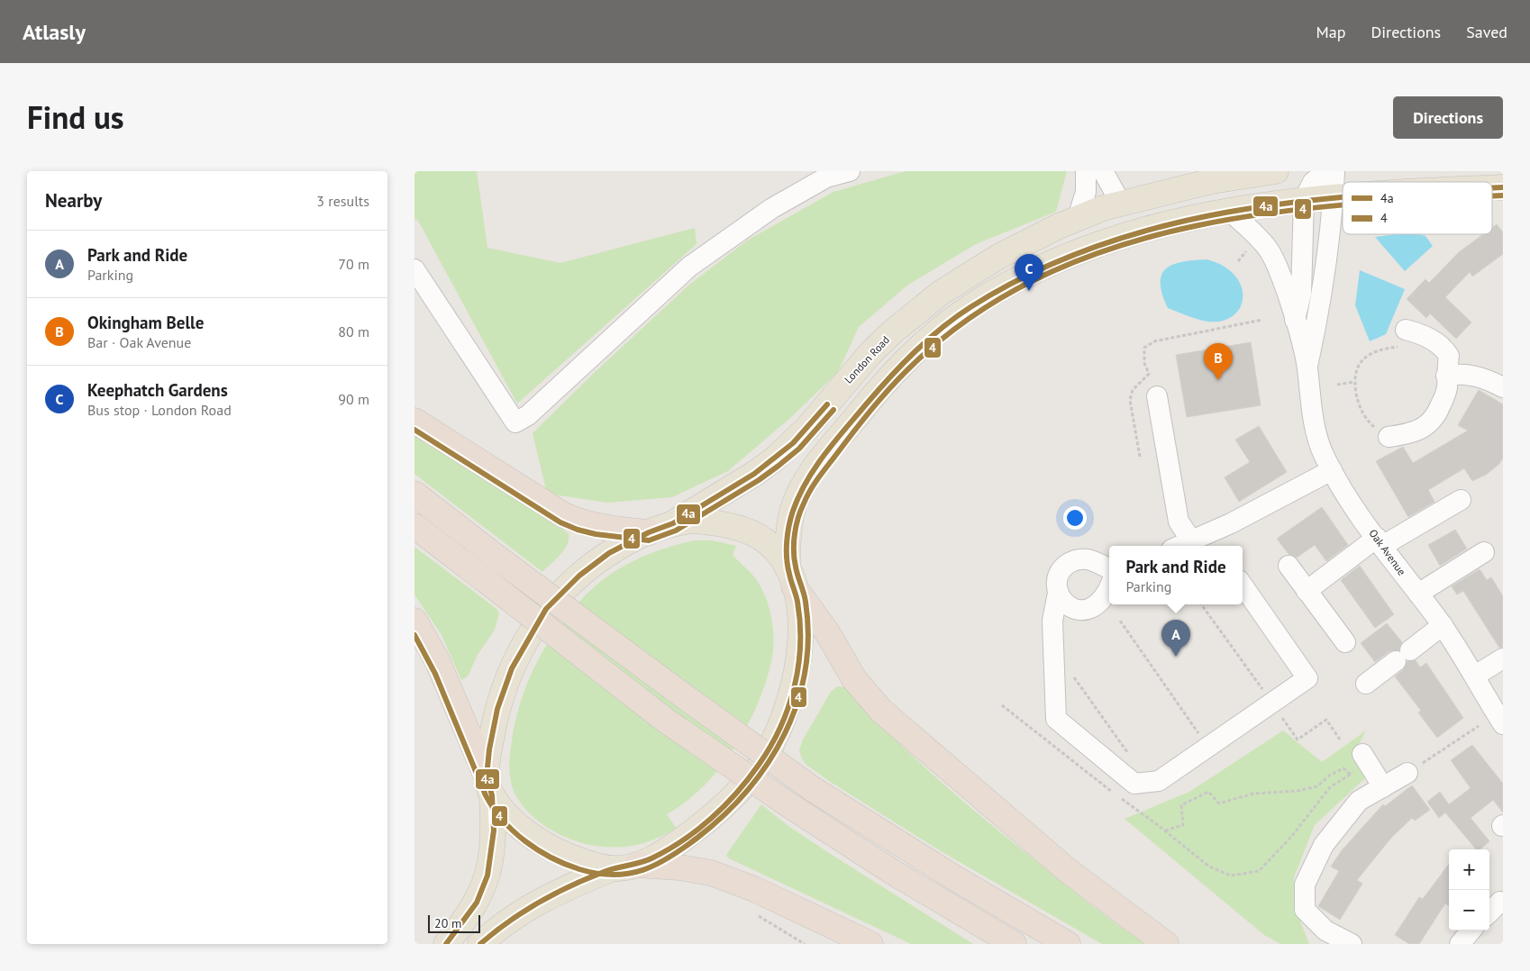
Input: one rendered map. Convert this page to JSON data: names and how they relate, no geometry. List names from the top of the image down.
{
  "streets": {
    "main road": ["London Road"],
    "street": ["Oak Avenue"]
  },
  "lines": ["transit line 4a", "transit line 4"],
  "legend": ["4a", "4"],
  "scale_bar": "20 m",
  "page": {
    "header": "Atlasly",
    "nav": ["Map", "Directions", "Saved"],
    "title": "Find us",
    "buttons": "Directions",
    "heading": ["Nearby", "3 results"],
    "list": [
      {
        "mark": "A",
        "name": "Park and Ride",
        "note": "Parking",
        "value": "70 m"
      },
      {
        "mark": "B",
        "name": "Okingham Belle",
        "note": "Bar · Oak Avenue",
        "value": "80 m"
      },
      {
        "mark": "C",
        "name": "Keephatch Gardens",
        "note": "Bus stop · London Road",
        "value": "90 m"
      }
    ],
    "pins": ["C", "B", "A"],
    "popup": ["Park and Ride", "Parking"],
    "map_buttons": ["+", "−"],
    "scale": "20 m"
  }
}
